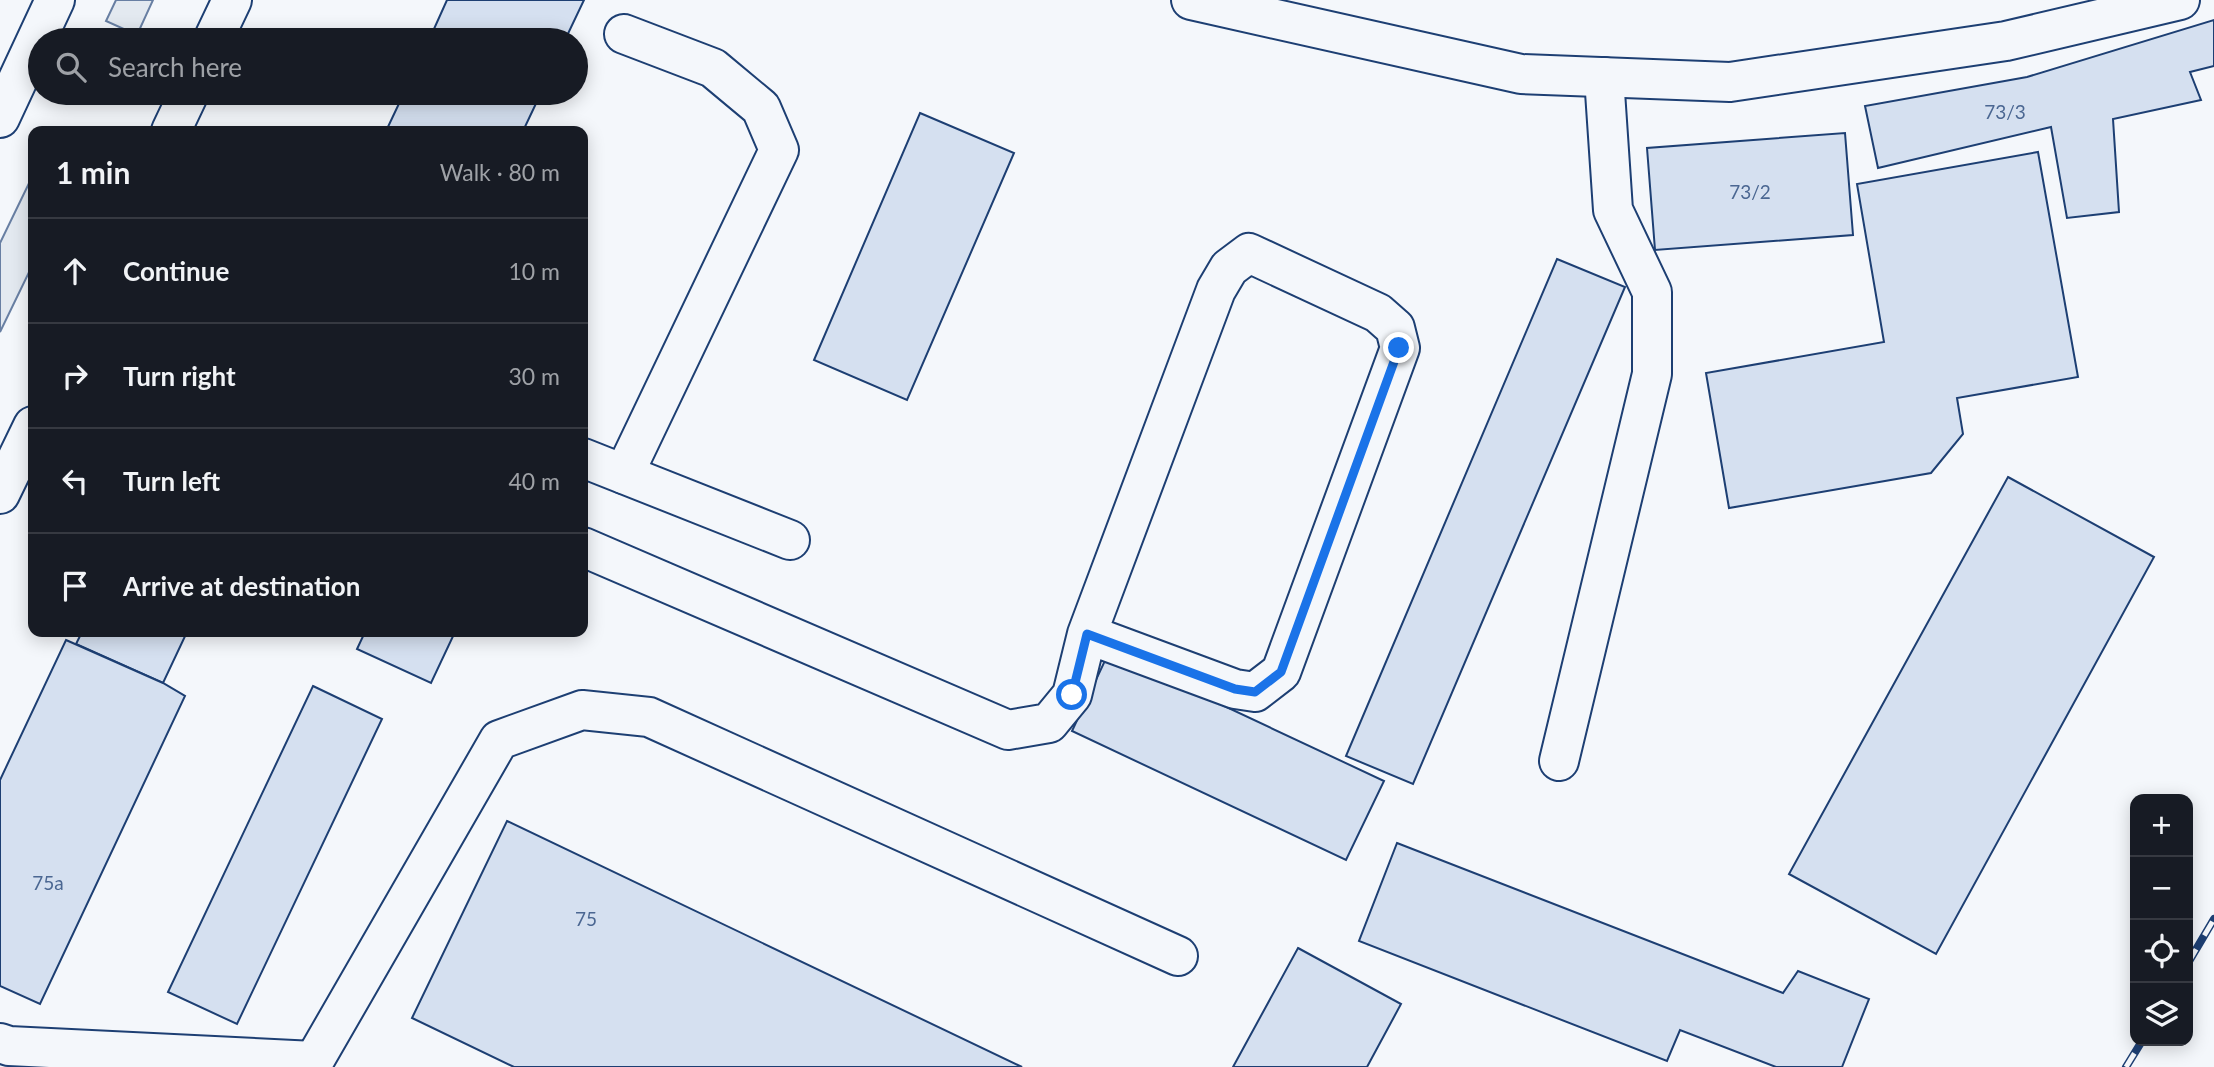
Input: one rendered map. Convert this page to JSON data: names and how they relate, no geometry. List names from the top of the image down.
{
  "house_numbers": [
    "73/3",
    "73/2",
    "75a",
    "75"
  ],
  "page": {
    "search": "Search here",
    "heading": ["1 min", "Walk · 80 m"],
    "list": [
      ["Continue", "10 m"],
      ["Turn right", "30 m"],
      ["Turn left", "40 m"],
      "Arrive at destination"
    ],
    "map_buttons": ["+", "−"]
  }
}
